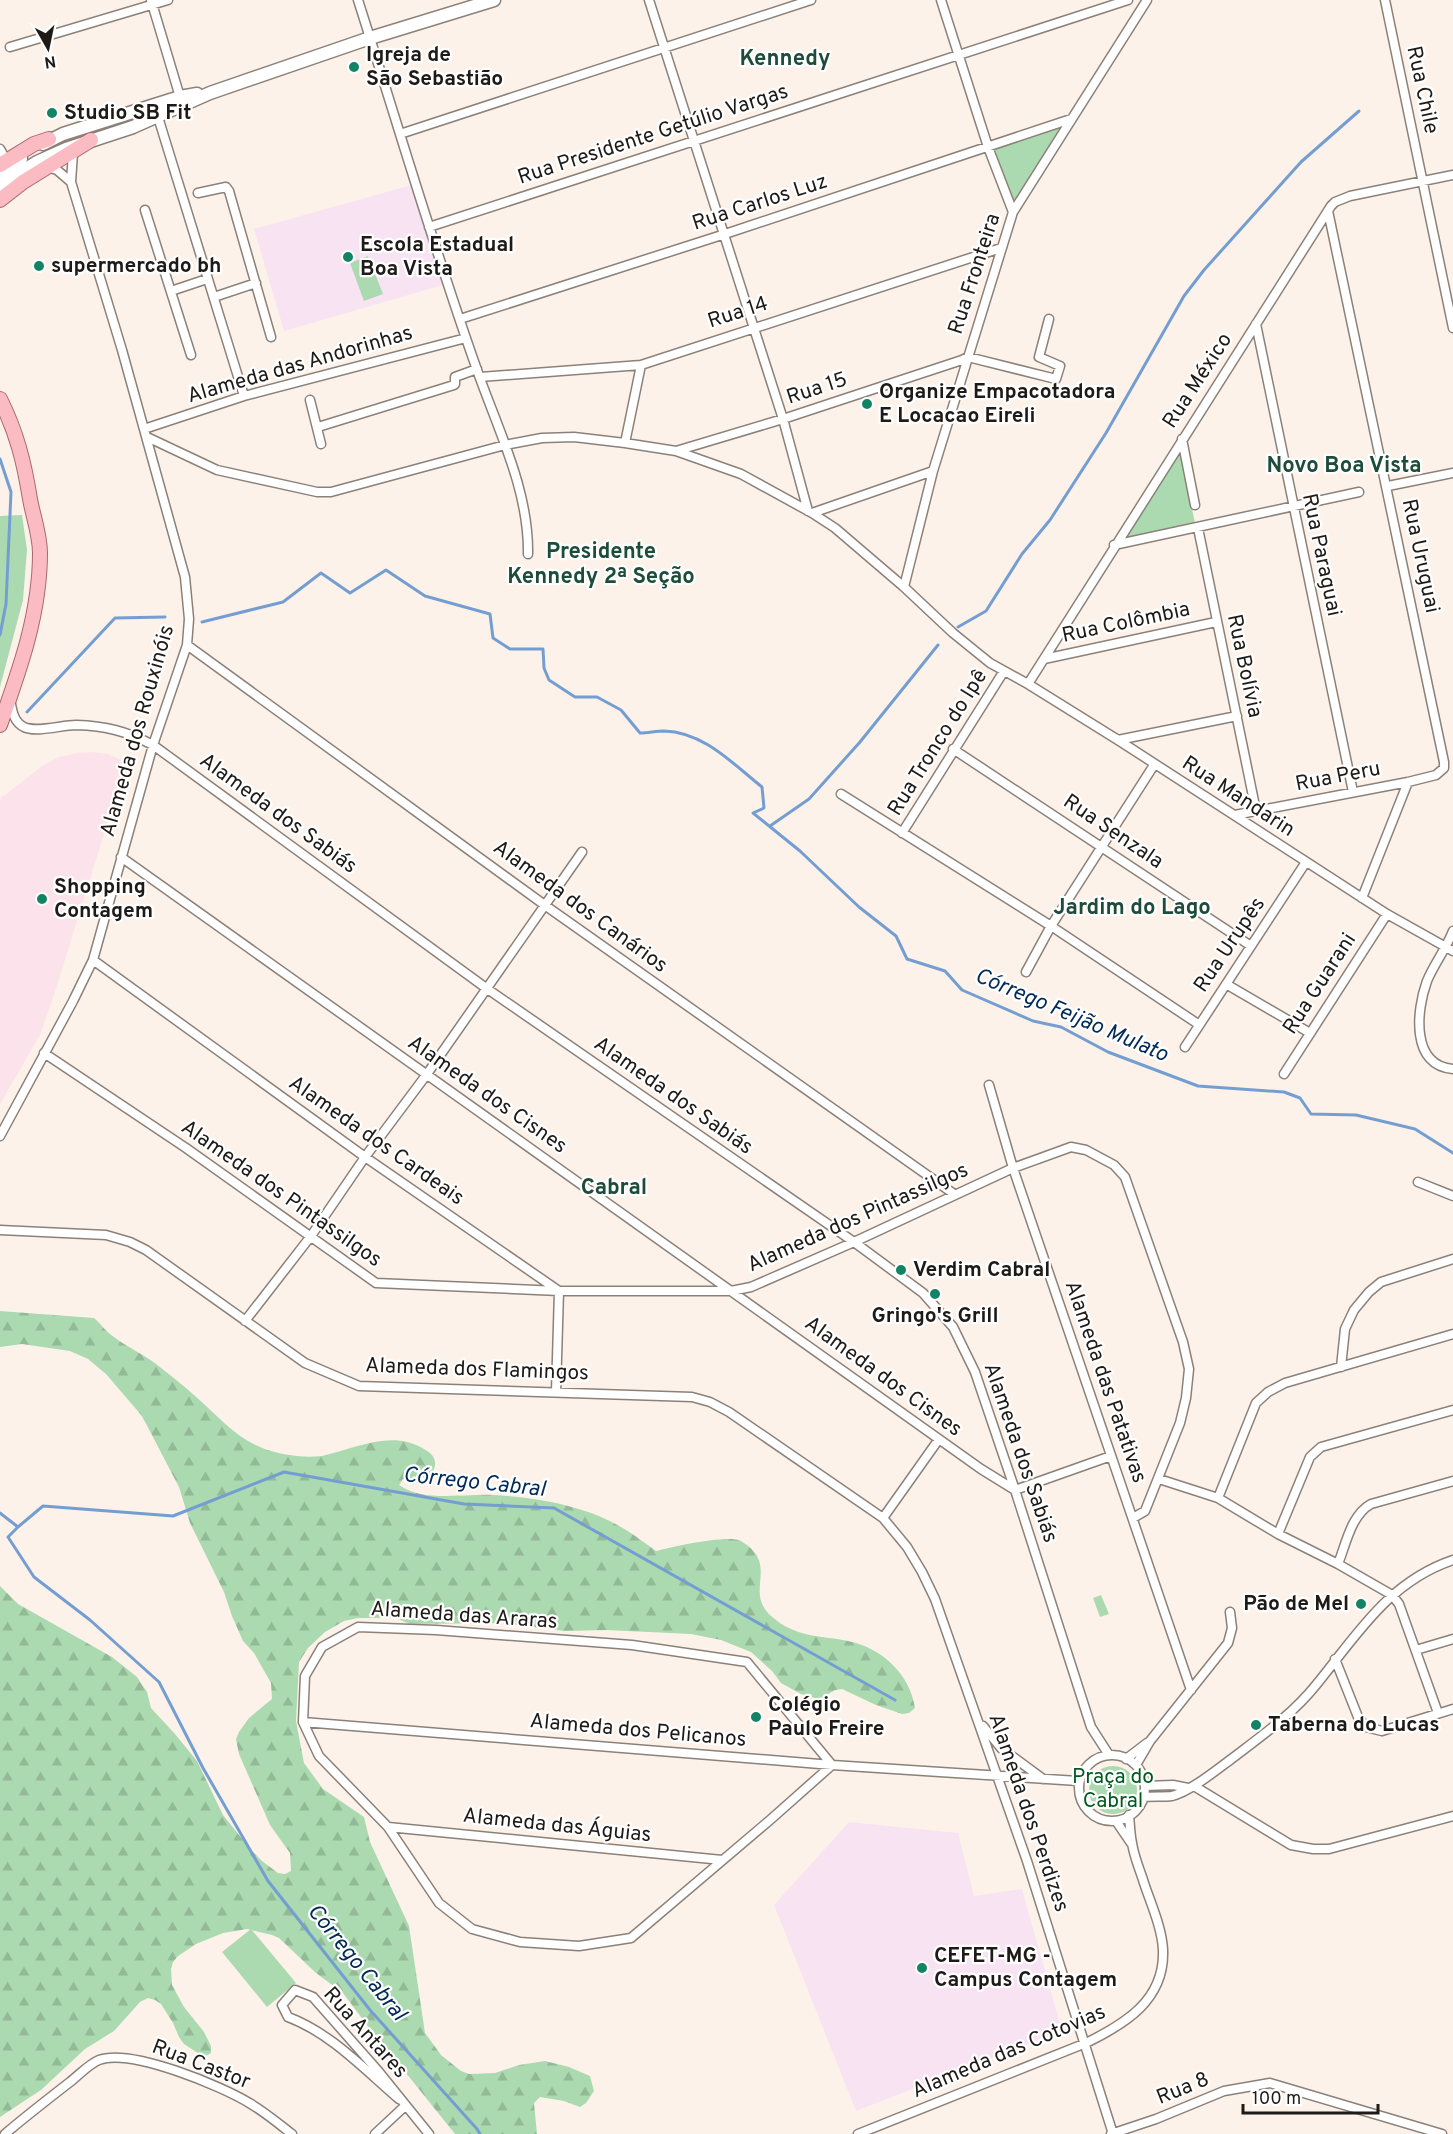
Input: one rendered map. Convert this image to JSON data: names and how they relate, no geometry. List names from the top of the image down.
{
  "streets": {
    "street": [
      "Rua Chile",
      "Rua Presidente Getúlio Vargas",
      "Rua Carlos Luz",
      "Rua Fronteira",
      "Rua 14",
      "Alameda das Andorinhas",
      "Rua México",
      "Rua 15",
      "Rua Paraguai",
      "Rua Uruguai",
      "Rua Colômbia",
      "Rua Bolívia",
      "Alameda dos Rouxinóis",
      "Rua Tronco do Ipê",
      "Rua Peru",
      "Rua Mandarin",
      "Alameda dos Sabiás",
      "Rua Senzala",
      "Alameda dos Canários",
      "Rua Urupês",
      "Rua Guarani",
      "Alameda dos Cisnes",
      "Alameda dos Cardeais",
      "Alameda dos Pintassilgos",
      "Alameda dos Flamingos",
      "Alameda das Patativas",
      "Alameda das Araras",
      "Alameda dos Pelicanos",
      "Alameda dos Perdizes",
      "Alameda das Águias",
      "Rua Antares",
      "Alameda das Cotovias",
      "Rua Castor",
      "Rua 8"
    ]
  },
  "crossings": [
    ["Rua Chile", "Rua México"],
    ["Rua Carlos Luz", "Rua Fronteira"],
    ["Rua Fronteira", "Rua 14"],
    ["Rua Fronteira", "Rua 15"],
    ["Rua Fronteira", "Rua Mandarin"],
    ["Alameda das Andorinhas", "Alameda dos Rouxinóis"],
    ["Alameda das Andorinhas", "Rua Mandarin"],
    ["Rua México", "Rua Paraguai"],
    ["Rua México", "Rua Uruguai"],
    ["Rua México", "Rua Colômbia"],
    ["Rua México", "Rua Mandarin"],
    ["Rua 15", "Rua Mandarin"],
    ["Rua Paraguai", "Rua Peru"],
    ["Rua Uruguai", "Rua Peru"],
    ["Rua Colômbia", "Rua Bolívia"],
    ["Rua Bolívia", "Rua Peru"],
    ["Alameda dos Rouxinóis", "Rua Mandarin"],
    ["Alameda dos Rouxinóis", "Alameda dos Sabiás"],
    ["Alameda dos Rouxinóis", "Alameda dos Canários"],
    ["Alameda dos Rouxinóis", "Alameda dos Cisnes"],
    ["Alameda dos Rouxinóis", "Alameda dos Cardeais"],
    ["Alameda dos Rouxinóis", "Alameda dos Pintassilgos"],
    ["Rua Tronco do Ipê", "Rua Mandarin"],
    ["Rua Tronco do Ipê", "Rua Senzala"],
    ["Rua Peru", "Rua Mandarin"],
    ["Rua Mandarin", "Rua Urupês"],
    ["Rua Mandarin", "Rua Guarani"],
    ["Alameda dos Sabiás", "Alameda dos Cisnes"],
    ["Alameda dos Sabiás", "Alameda dos Pintassilgos"],
    ["Alameda dos Sabiás", "Alameda dos Pelicanos"],
    ["Alameda dos Sabiás", "Alameda das Cotovias"],
    ["Rua Senzala", "Rua Urupês"],
    ["Alameda dos Canários", "Alameda dos Pintassilgos"],
    ["Alameda dos Cisnes", "Alameda dos Pintassilgos"],
    ["Alameda dos Cardeais", "Alameda dos Pintassilgos"],
    ["Alameda dos Pintassilgos", "Alameda das Patativas"],
    ["Alameda dos Flamingos", "Alameda dos Perdizes"],
    ["Alameda das Araras", "Alameda dos Pelicanos"],
    ["Alameda das Araras", "Alameda das Águias"],
    ["Alameda dos Pelicanos", "Alameda dos Perdizes"],
    ["Alameda dos Pelicanos", "Alameda das Cotovias"],
    ["Alameda dos Perdizes", "Alameda das Cotovias"],
    ["Alameda dos Perdizes", "Rua 8"]
  ],
  "districts": [
    "Kennedy",
    "Novo Boa Vista",
    "Presidente Kennedy 2ª Seção",
    "Jardim do Lago",
    "Cabral"
  ],
  "water": ["Córrego Feijão Mulato", "Córrego Cabral"],
  "parks": ["Praça do Cabral"],
  "places": [
    "Igreja de São Sebastião",
    "Studio SB Fit",
    "Escola Estadual Boa Vista",
    "supermercado bh",
    "Organize Empacotadora E Locacao Eireli",
    "Shopping Contagem",
    "Verdim Cabral",
    "Gringo's Grill",
    "Pão de Mel",
    "Colégio Paulo Freire",
    "Taberna do Lucas",
    "CEFET-MG - Campus Contagem"
  ],
  "scale_bar": "100 m",
  "north": "bottom"
}
